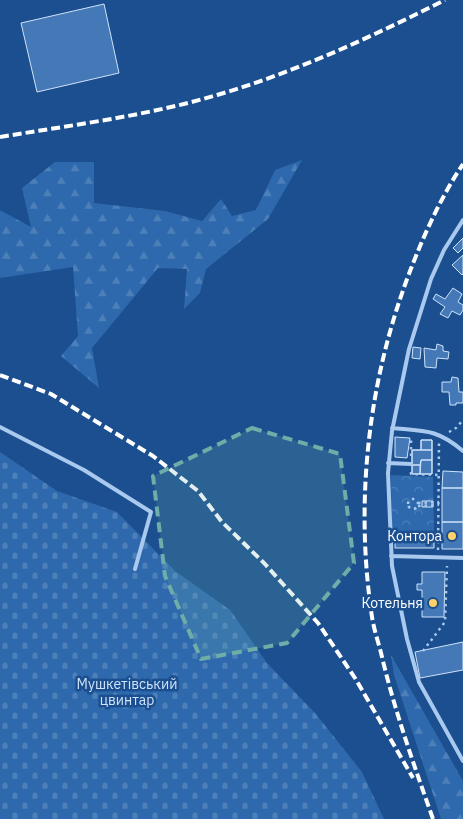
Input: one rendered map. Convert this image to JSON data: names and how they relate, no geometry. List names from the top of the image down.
{
  "parks": ["Мушкетівський цвинтар"],
  "places": ["Контора", "Котельня"]
}
